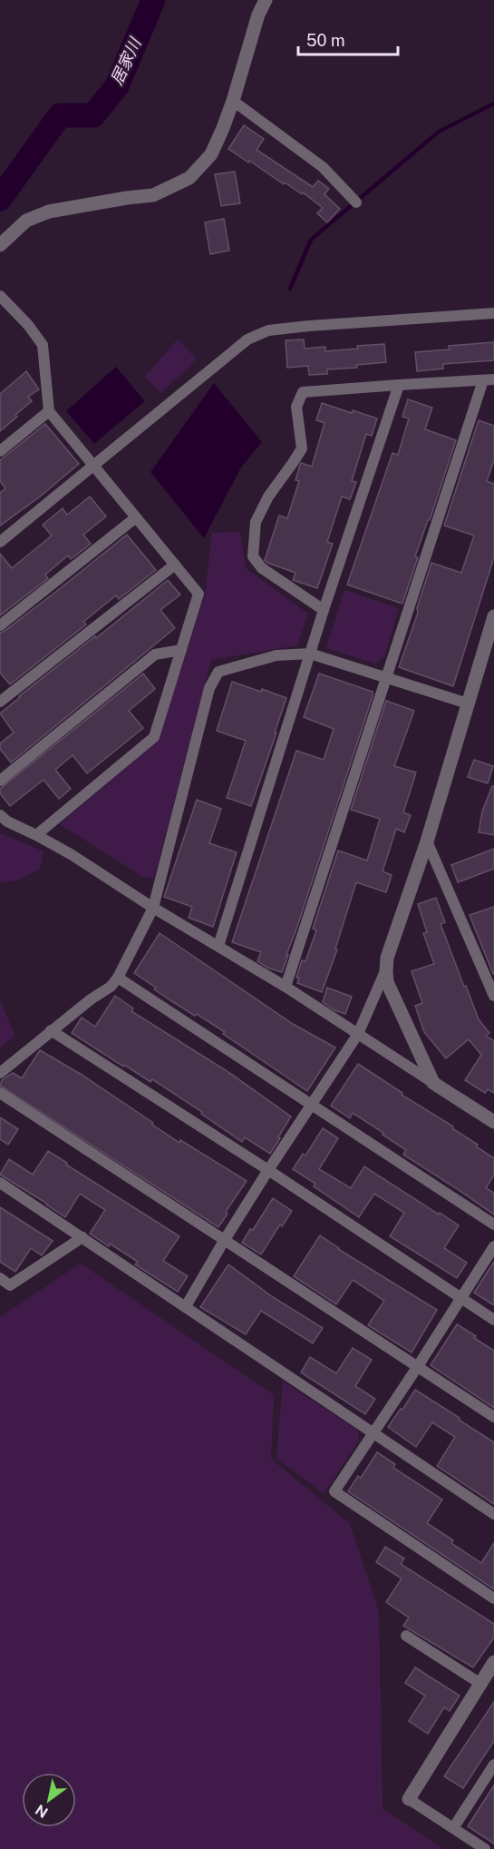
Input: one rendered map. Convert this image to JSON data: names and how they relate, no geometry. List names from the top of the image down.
{
  "water": ["居家川"],
  "scale_bar": "50 m",
  "north": "bottom left"
}
